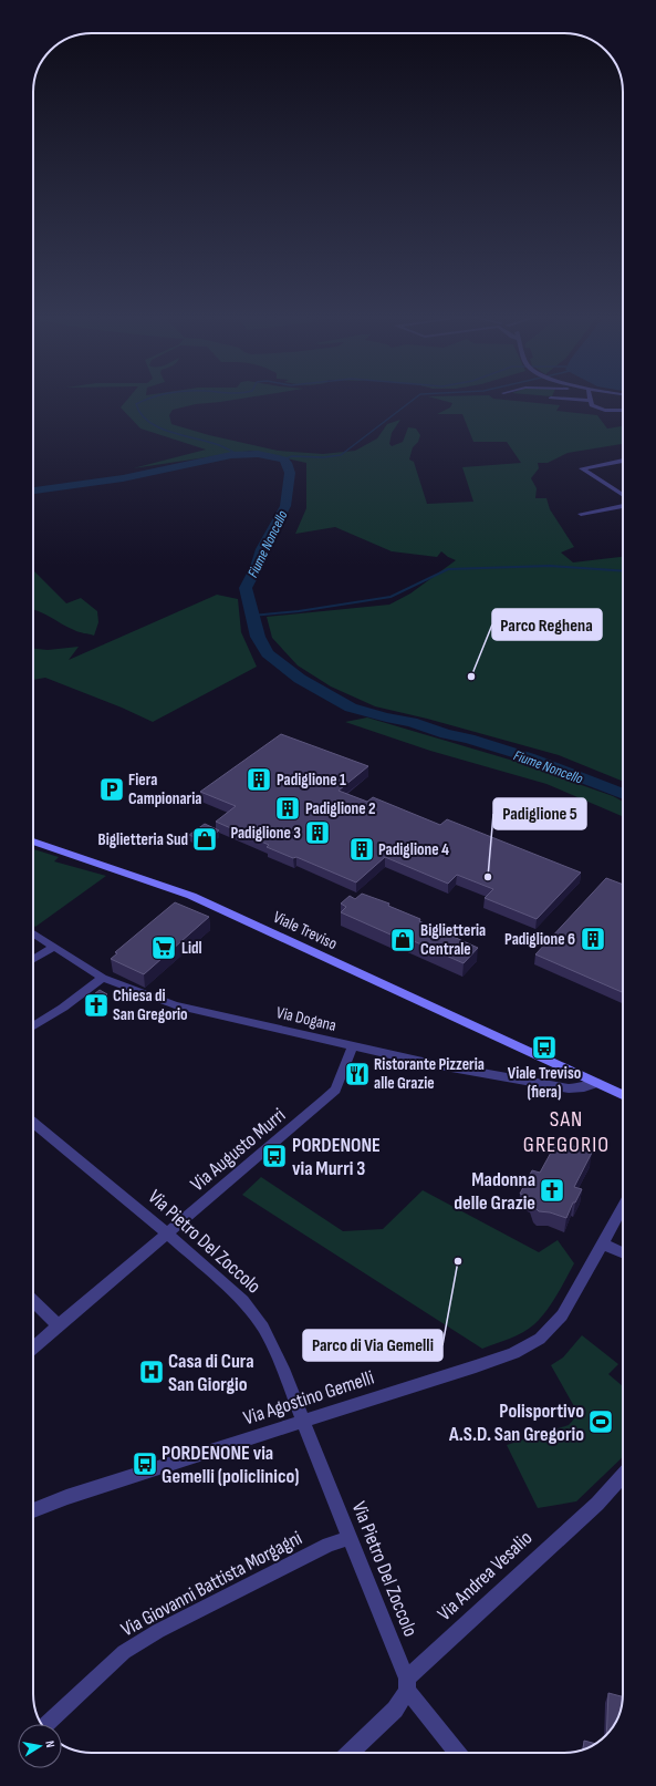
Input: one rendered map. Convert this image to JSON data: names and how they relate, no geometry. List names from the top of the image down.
{
  "streets": {
    "main road": ["Viale Treviso"],
    "street": [
      "Via Dogana",
      "Via Augusto Murri",
      "Via Pietro Del Zoccolo",
      "Via Agostino Gemelli",
      "Via Andrea Vesalio",
      "Via Giovanni Battista Morgagni"
    ]
  },
  "crossings": [
    ["Viale Treviso", "Via Dogana"],
    ["Via Dogana", "Via Augusto Murri"],
    ["Via Augusto Murri", "Via Pietro Del Zoccolo"],
    ["Via Pietro Del Zoccolo", "Via Agostino Gemelli"],
    ["Via Pietro Del Zoccolo", "Via Andrea Vesalio"],
    ["Via Pietro Del Zoccolo", "Via Giovanni Battista Morgagni"]
  ],
  "districts": ["SAN GREGORIO"],
  "water": ["Fiume Noncello"],
  "places": {
    "other": ["Parco Reghena", "Padiglione 5", "Parco di Via Gemelli"],
    "building": [
      "Padiglione 1",
      "Padiglione 2",
      "Padiglione 3",
      "Padiglione 4",
      "Padiglione 6"
    ],
    "parking": ["Fiera Campionaria"],
    "shop": ["Biglietteria Sud", "Biglietteria Centrale"],
    "supermarket": ["Lidl"],
    "church": ["Chiesa di San Gregorio", "Madonna delle Grazie"],
    "bus stop": ["Viale Treviso (fiera)", "PORDENONE via Murri 3", "PORDENONE via Gemelli (policlinico)"],
    "restaurant": ["Ristorante Pizzeria alle Grazie"],
    "hospital": ["Casa di Cura San Giorgio"],
    "sports": ["Polisportivo A.S.D. San Gregorio"]
  },
  "north": "right"
}
